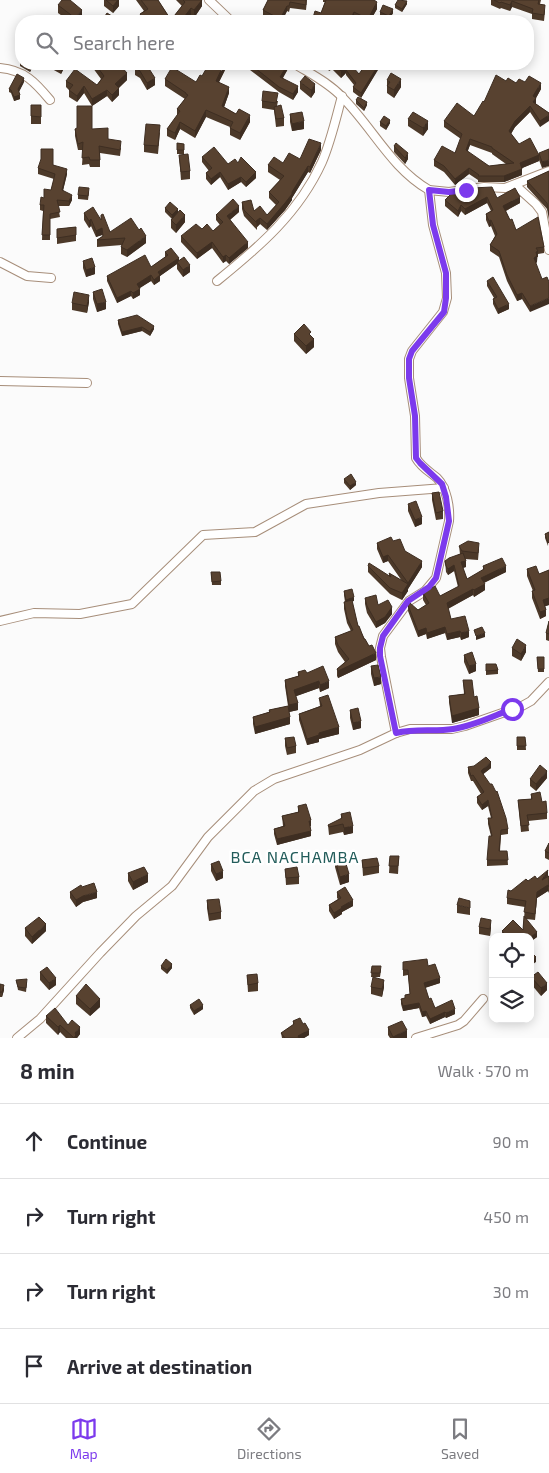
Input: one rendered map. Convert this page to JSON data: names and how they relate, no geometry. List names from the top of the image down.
{
  "districts": ["BCA NACHAMBA"],
  "page": {
    "search": "Search here",
    "heading": ["8 min", "Walk · 570 m"],
    "list": [
      ["Continue", "90 m"],
      ["Turn right", "450 m"],
      ["Turn right", "30 m"],
      "Arrive at destination"
    ],
    "nav": ["Map", "Directions", "Saved"]
  }
}
